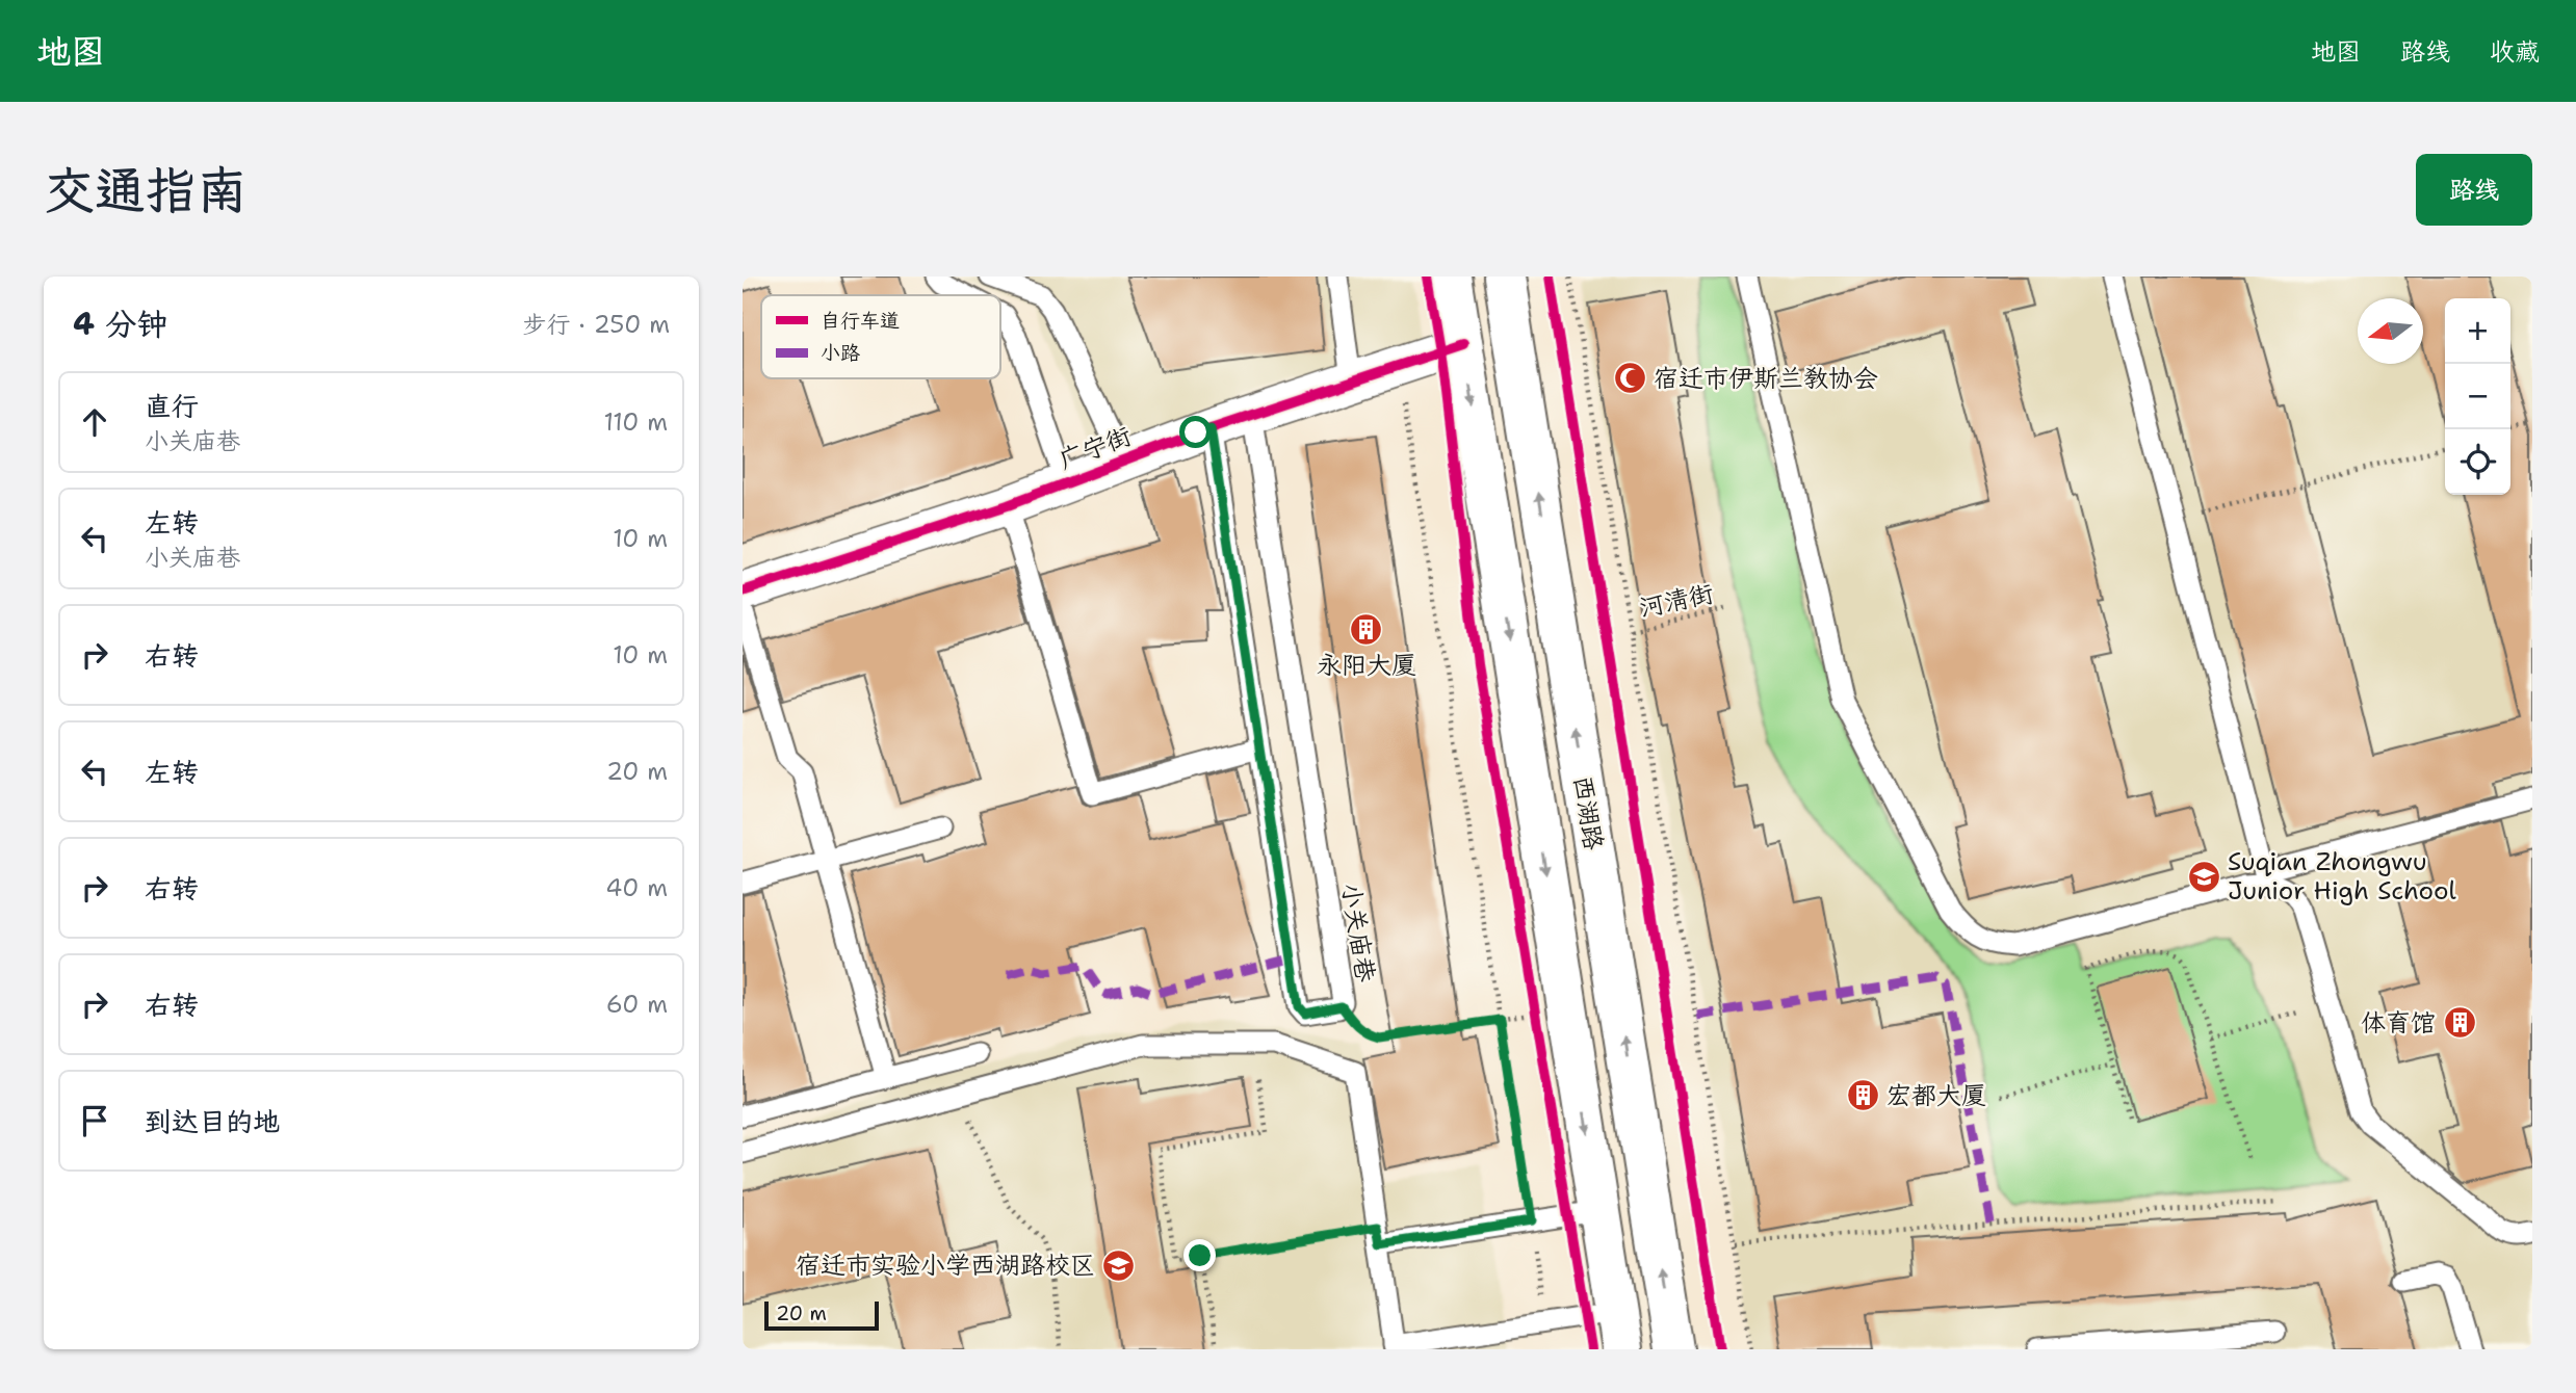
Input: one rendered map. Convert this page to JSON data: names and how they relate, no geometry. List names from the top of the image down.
{
  "streets": {
    "main road": ["西湖路"],
    "street": ["广宁街"],
    "lane": ["小关庙巷"],
    "path": ["河清街"]
  },
  "crossings": [
    ["广宁街", "西湖路"],
    ["广宁街", "小关庙巷"]
  ],
  "places": {
    "mosque": ["宿迁市伊斯兰教协会"],
    "building": ["永阳大厦", "体育馆", "宏都大厦"],
    "school or university": ["Suqian Zhongwu Junior High School", "宿迁市实验小学西湖路校区"]
  },
  "legend": ["自行车道", "小路"],
  "scale_bar": "20 m",
  "north": "left",
  "page": {
    "header": "地图",
    "nav": ["地图", "路线", "收藏"],
    "buttons": "路线",
    "title": "交通指南",
    "heading": ["4 分钟", "步行 · 250 m"],
    "map_buttons": ["+", "−"],
    "list": [
      ["直行", "小关庙巷", "110 m"],
      ["左转", "小关庙巷", "10 m"],
      ["右转", "10 m"],
      ["左转", "20 m"],
      ["右转", "40 m"],
      ["右转", "60 m"],
      "到达目的地"
    ],
    "scale": "20 m"
  }
}
